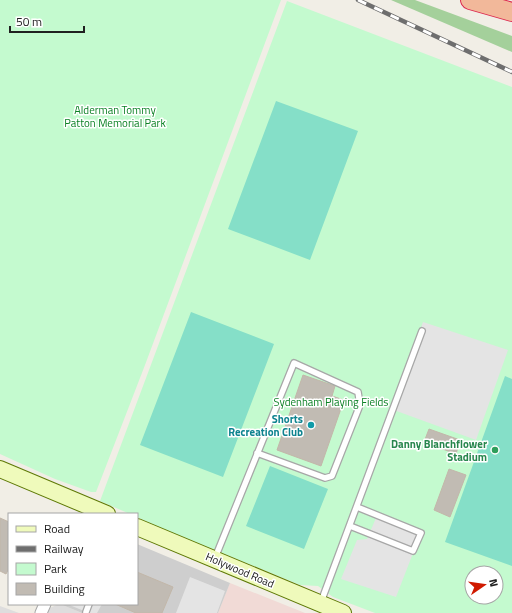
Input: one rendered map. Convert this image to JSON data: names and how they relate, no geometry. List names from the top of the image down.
{
  "streets": {
    "main road": ["Holywood Road"]
  },
  "parks": ["Alderman Tommy Patton Memorial Park", "Sydenham Playing Fields"],
  "places": ["Shorts Recreation Club", "Danny Blanchflower Stadium"],
  "legend": [
    "Road",
    "Railway",
    "Park",
    "Building"
  ],
  "scale_bar": "50 m",
  "north": "right"
}
